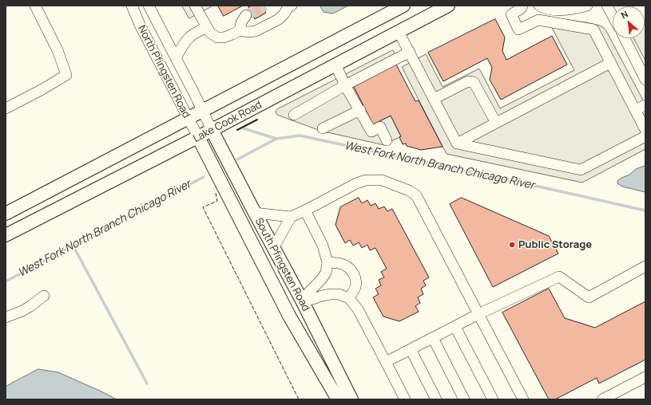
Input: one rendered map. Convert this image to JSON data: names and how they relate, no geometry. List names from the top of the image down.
{
  "streets": {
    "main road": ["Lake Cook Road", "South Pfingsten Road"],
    "street": ["North Pfingsten Road"]
  },
  "crossings": [
    ["North Pfingsten Road", "Lake Cook Road"],
    ["North Pfingsten Road", "South Pfingsten Road"],
    ["Lake Cook Road", "South Pfingsten Road"]
  ],
  "water": ["West Fork North Branch Chicago River"],
  "places": ["Public Storage"],
  "north": "top left"
}
